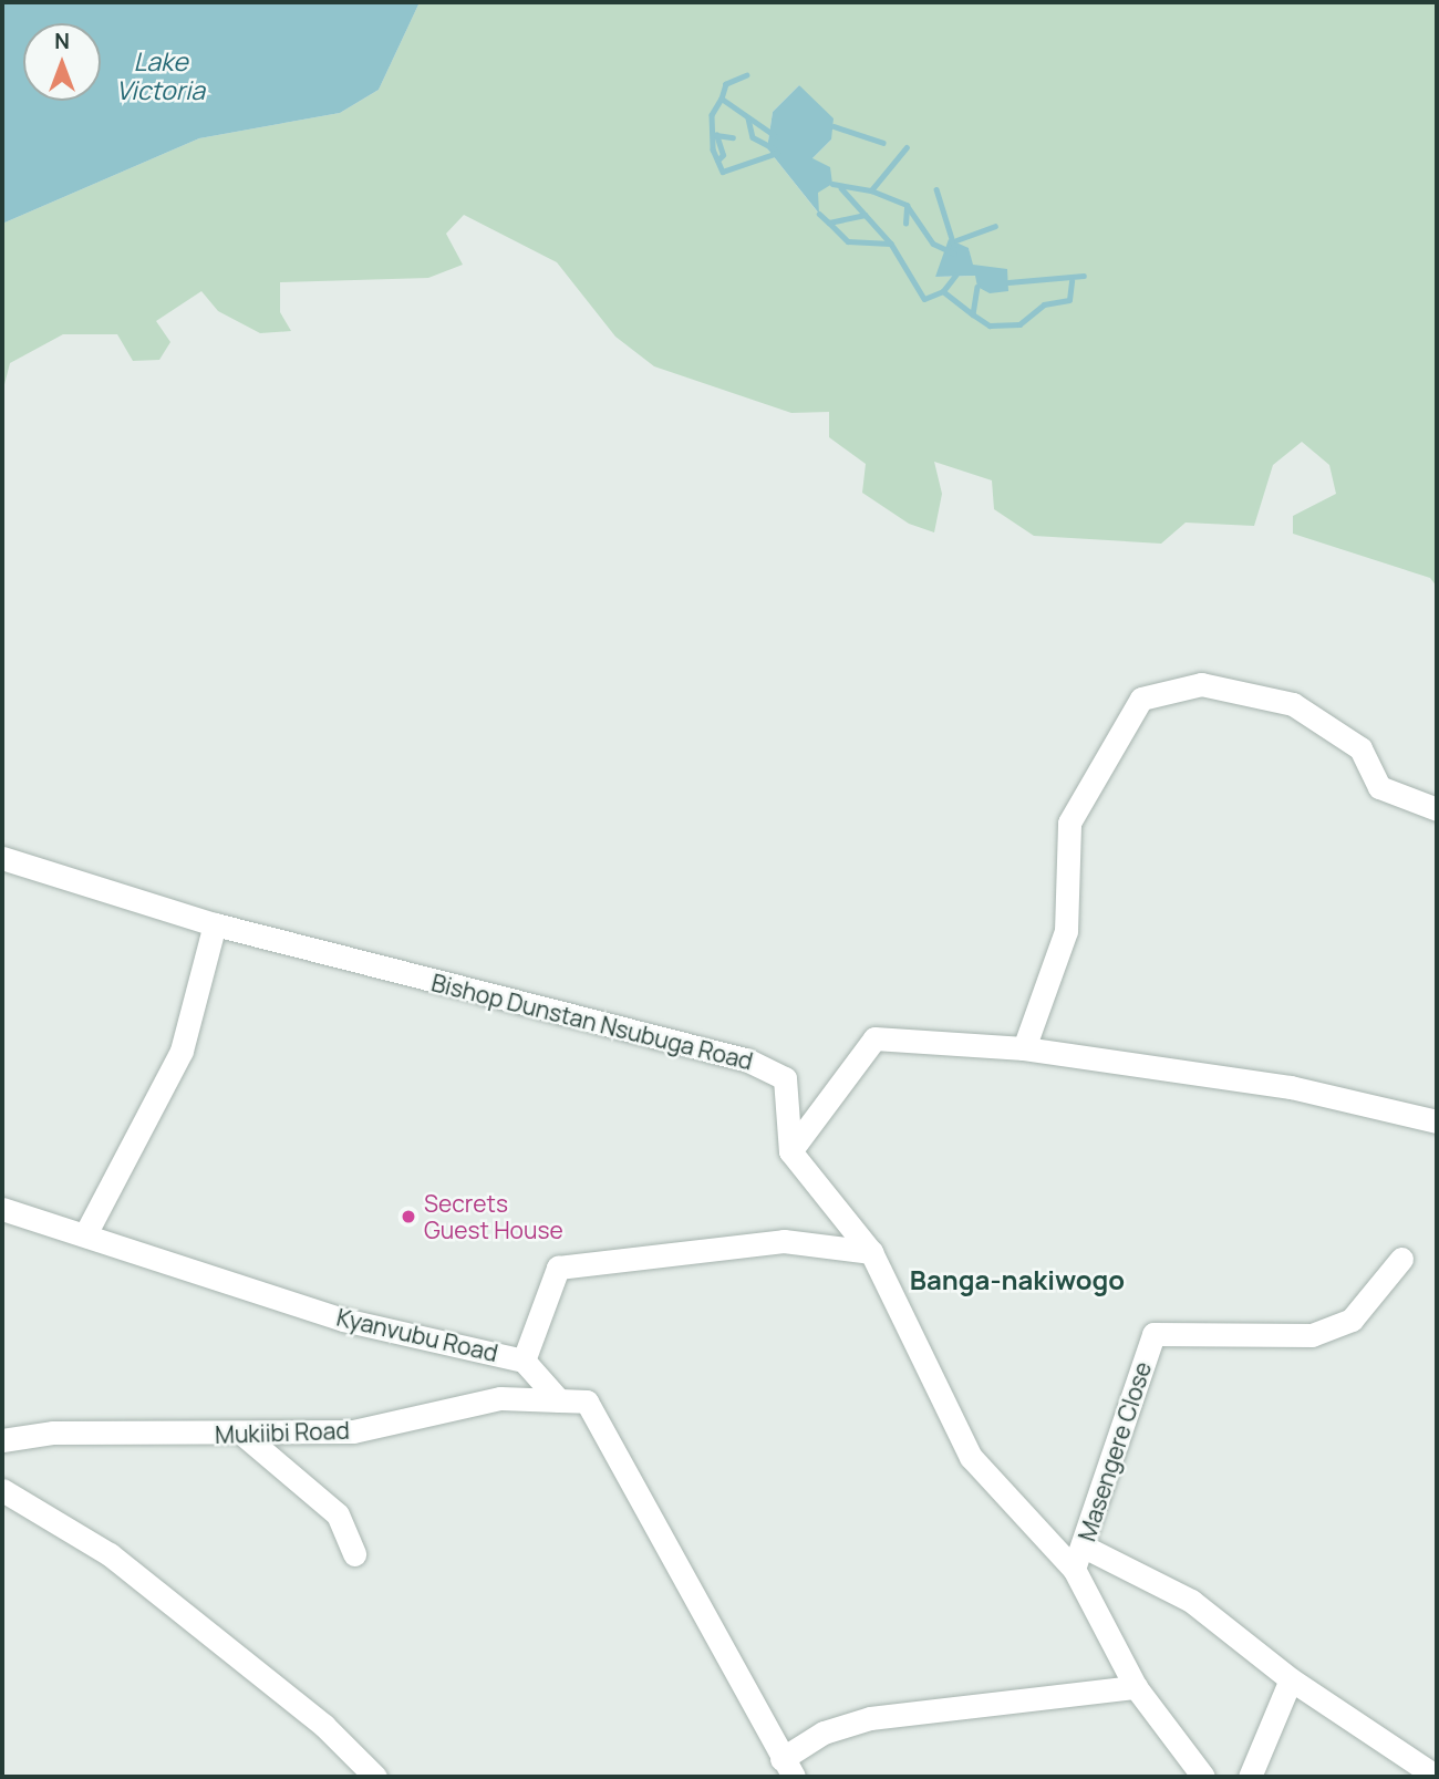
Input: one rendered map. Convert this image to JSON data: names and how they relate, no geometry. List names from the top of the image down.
{
  "streets": {
    "street": [
      "Bishop Dunstan Nsubuga Road",
      "Kyanvubu Road",
      "Mukiibi Road",
      "Masengere Close"
    ]
  },
  "crossings": [
    ["Kyanvubu Road", "Mukiibi Road"]
  ],
  "districts": ["Banga-nakiwogo"],
  "water": ["Lake Victoria"],
  "places": ["Secrets Guest House"],
  "north": "top"
}
